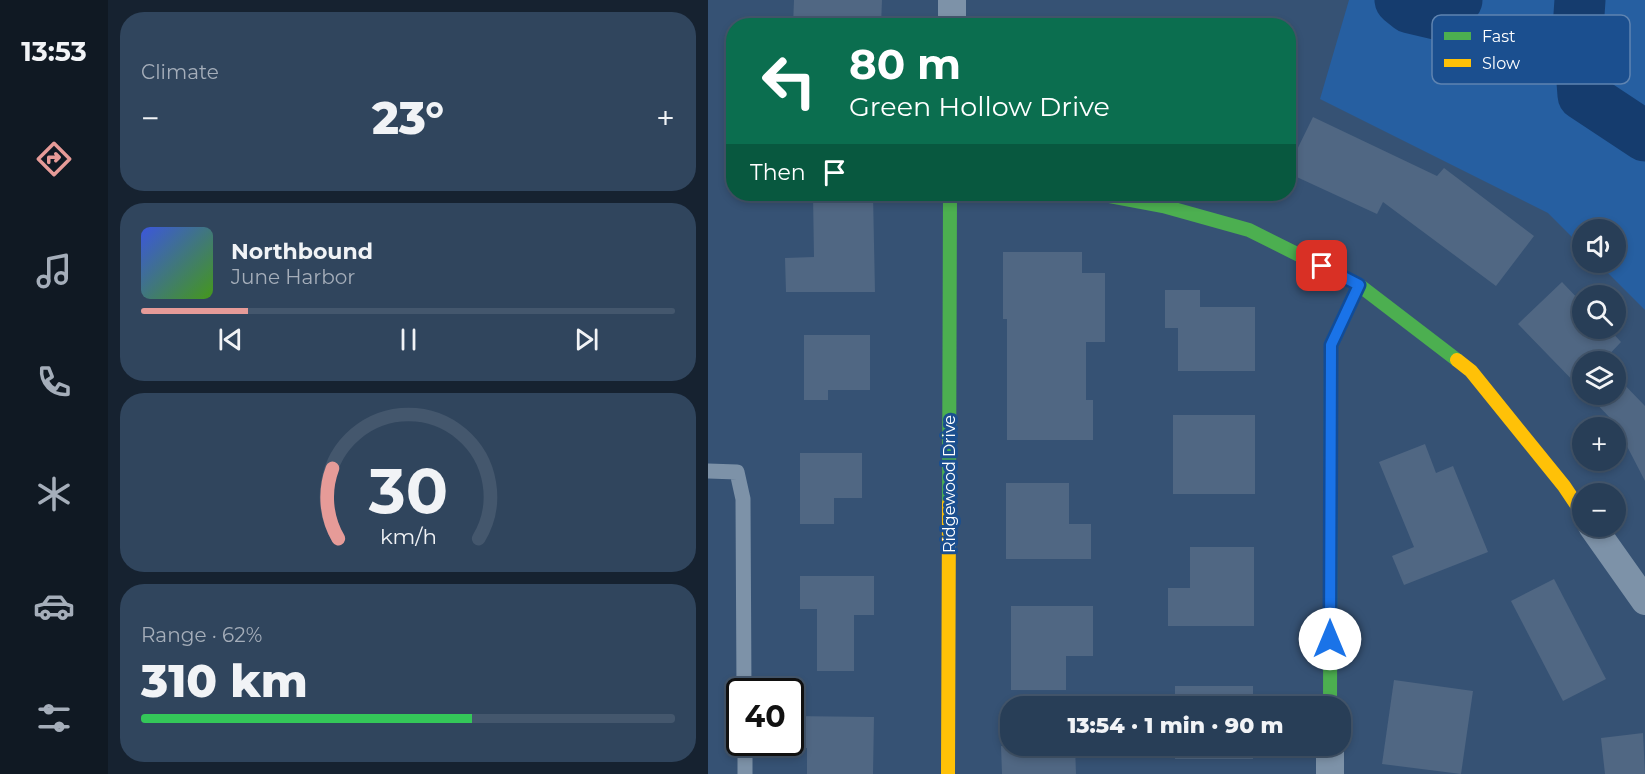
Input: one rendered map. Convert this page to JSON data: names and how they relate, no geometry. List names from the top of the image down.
{
  "streets": {
    "street": ["Ridgewood Drive"]
  },
  "legend": ["Fast", "Slow"],
  "page": {
    "tabs": "13:53",
    "tile": [
      "Climate",
      ["Range · 62%", "310 km"]
    ],
    "turn": ["80 m", "Green Hollow Drive"],
    "heat": ["−", "23°", "+"],
    "then": "Then",
    "map_buttons": ["+", "−"],
    "song": ["Northbound", "June Harbor"],
    "limit": "40",
    "trip": "13:54 · 1 min · 90 m",
    "gauge": ["30", "km/h"]
  }
}
